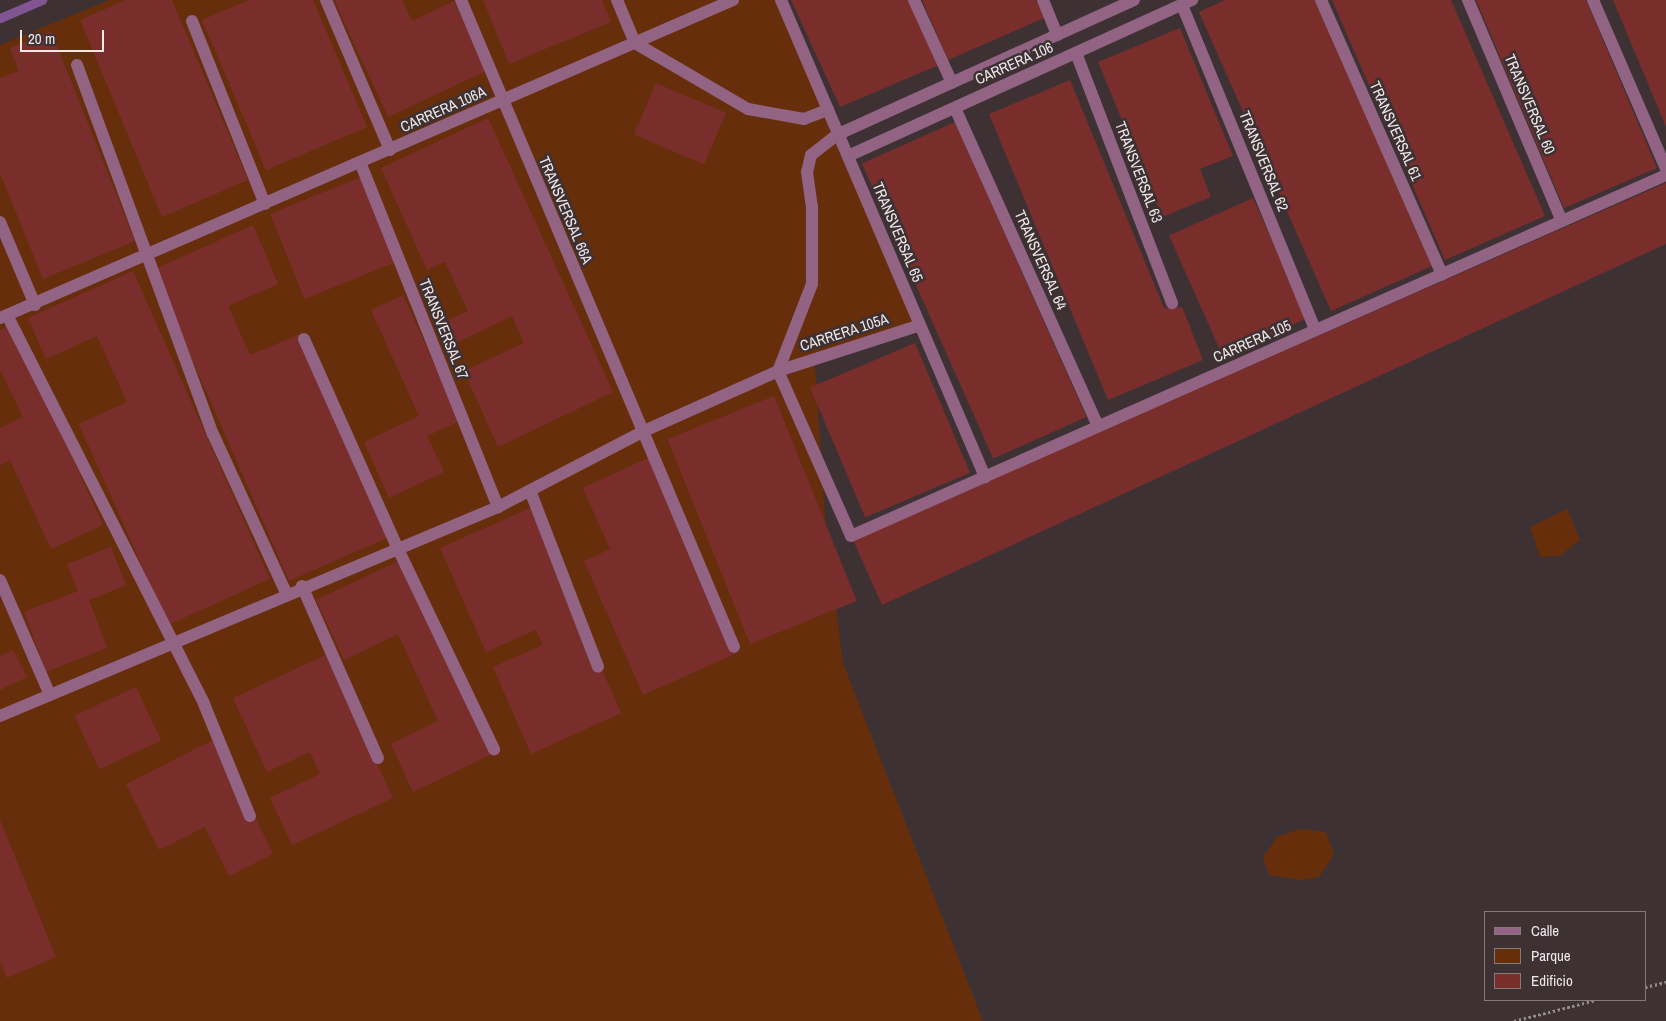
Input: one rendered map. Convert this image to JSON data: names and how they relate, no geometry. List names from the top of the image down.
{
  "streets": {
    "street": [
      "CARRERA 106",
      "TRANSVERSAL 60",
      "CARRERA 106A",
      "TRANSVERSAL 61",
      "TRANSVERSAL 62",
      "TRANSVERSAL 63",
      "TRANSVERSAL 66A",
      "TRANSVERSAL 65",
      "TRANSVERSAL 64",
      "TRANSVERSAL 67",
      "CARRERA 105A",
      "CARRERA 105"
    ]
  },
  "crossings": [
    ["CARRERA 106", "TRANSVERSAL 62"],
    ["CARRERA 106", "TRANSVERSAL 63"],
    ["CARRERA 106", "TRANSVERSAL 65"],
    ["CARRERA 106", "TRANSVERSAL 64"],
    ["CARRERA 106", "CARRERA 105A"],
    ["CARRERA 106", "CARRERA 105"],
    ["TRANSVERSAL 60", "CARRERA 105"],
    ["CARRERA 106A", "TRANSVERSAL 66A"],
    ["CARRERA 106A", "TRANSVERSAL 67"],
    ["TRANSVERSAL 61", "CARRERA 105"],
    ["TRANSVERSAL 62", "CARRERA 105"],
    ["TRANSVERSAL 66A", "CARRERA 105A"],
    ["TRANSVERSAL 65", "CARRERA 105A"],
    ["TRANSVERSAL 65", "CARRERA 105"],
    ["TRANSVERSAL 64", "CARRERA 105"],
    ["TRANSVERSAL 67", "CARRERA 105A"],
    ["CARRERA 105A", "CARRERA 105"]
  ],
  "legend": ["Calle", "Parque", "Edificio"],
  "scale_bar": "20 m"
}
